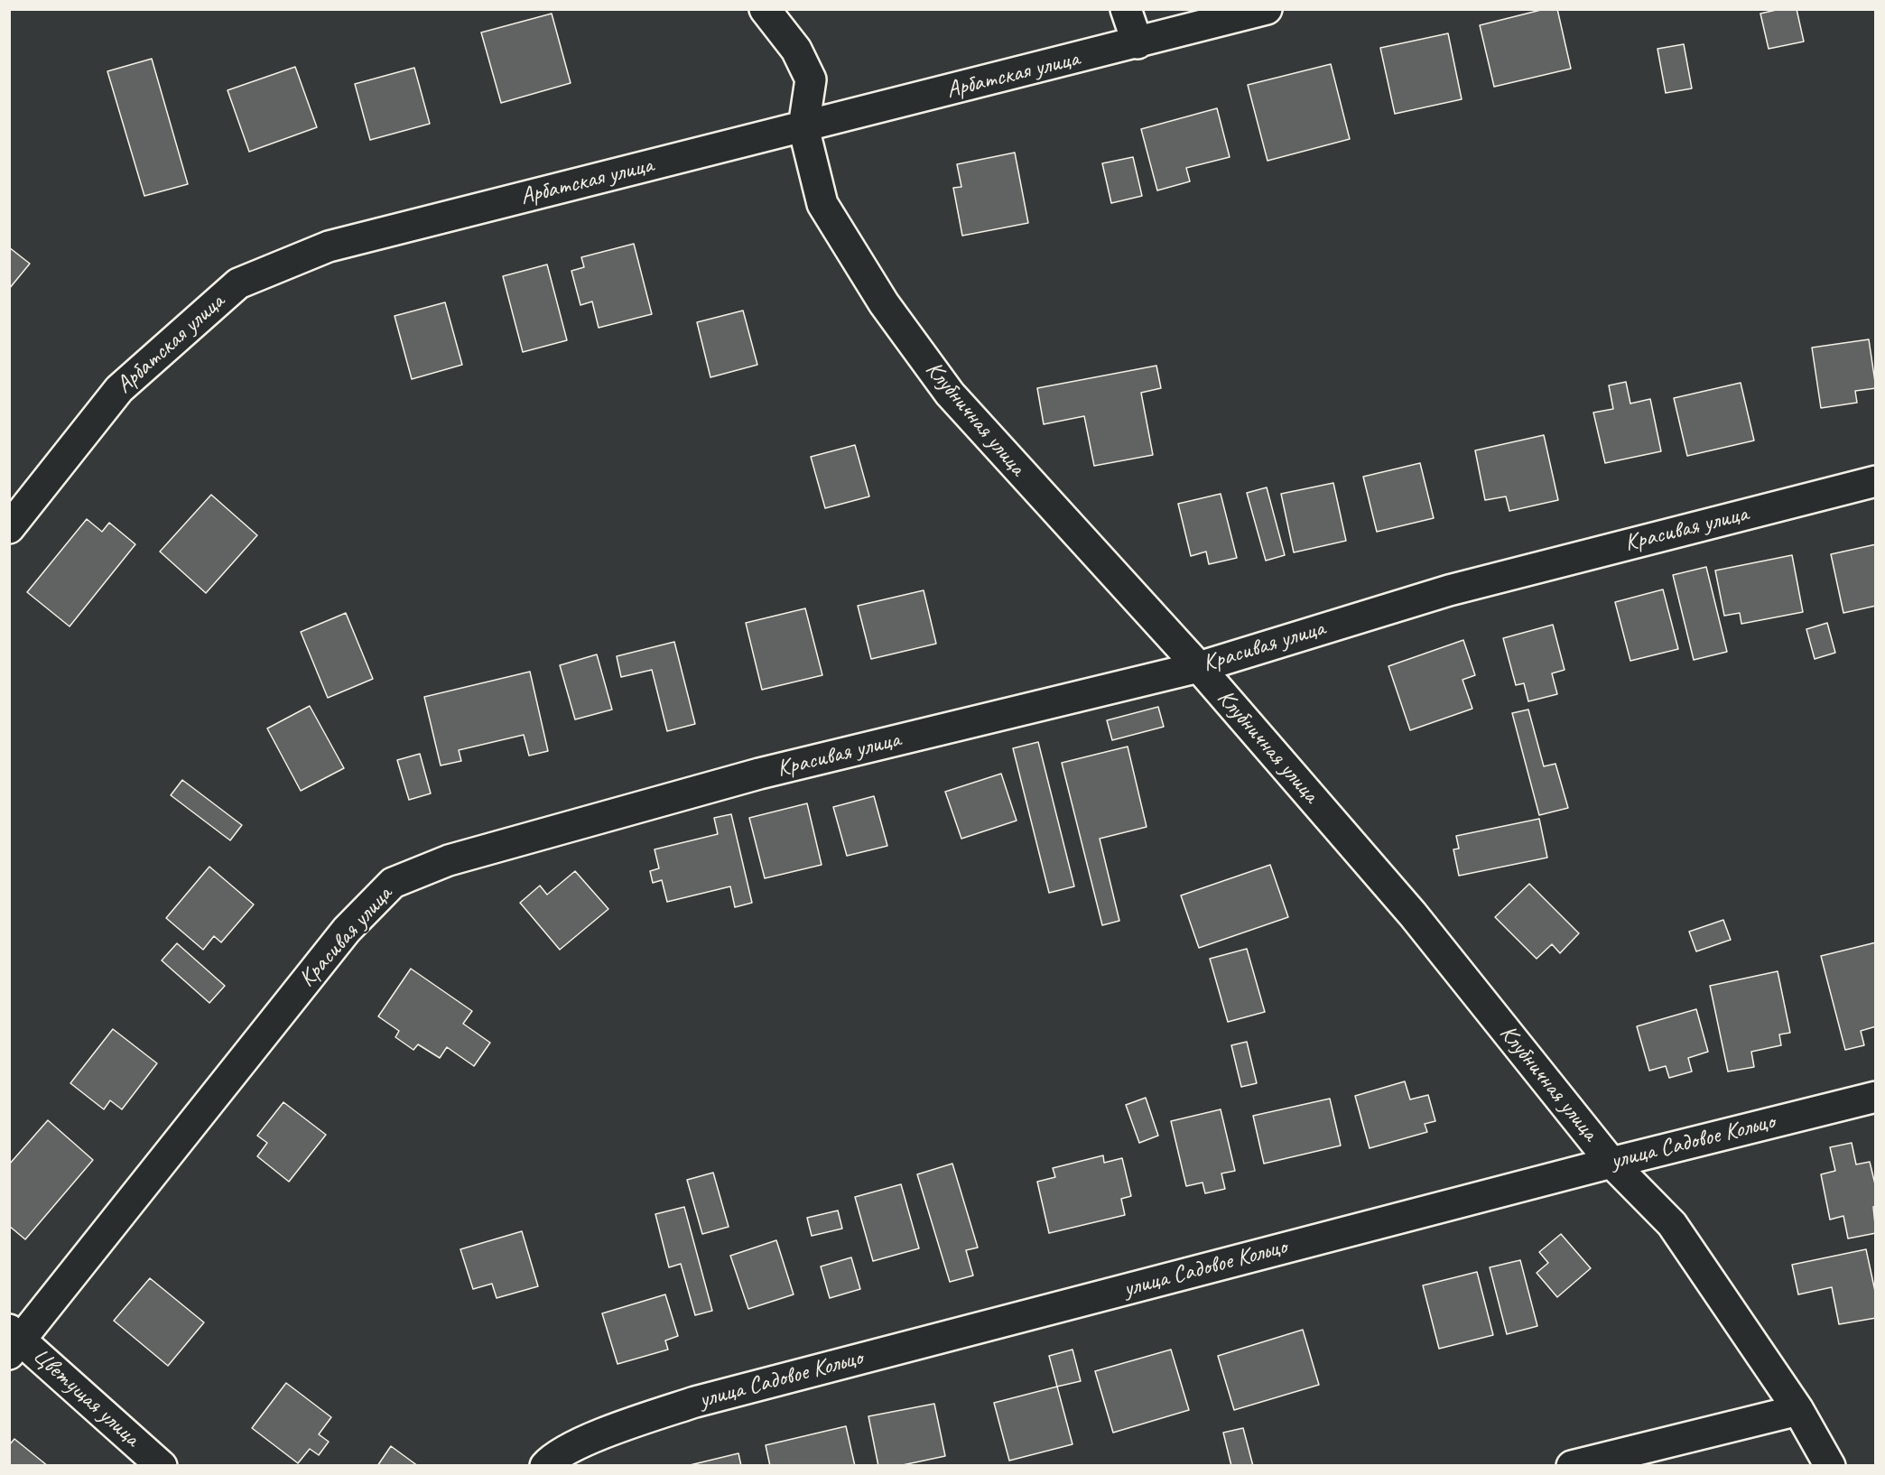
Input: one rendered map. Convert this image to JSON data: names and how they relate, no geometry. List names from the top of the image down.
{
  "streets": {
    "street": [
      "Арбатская улица",
      "Клубничная улица",
      "Красивая улица",
      "улица Садовое Кольцо",
      "Цветущая улица"
    ]
  },
  "crossings": [
    ["Арбатская улица", "Клубничная улица"],
    ["Клубничная улица", "Красивая улица"],
    ["Клубничная улица", "улица Садовое Кольцо"],
    ["Красивая улица", "Цветущая улица"]
  ]
}
